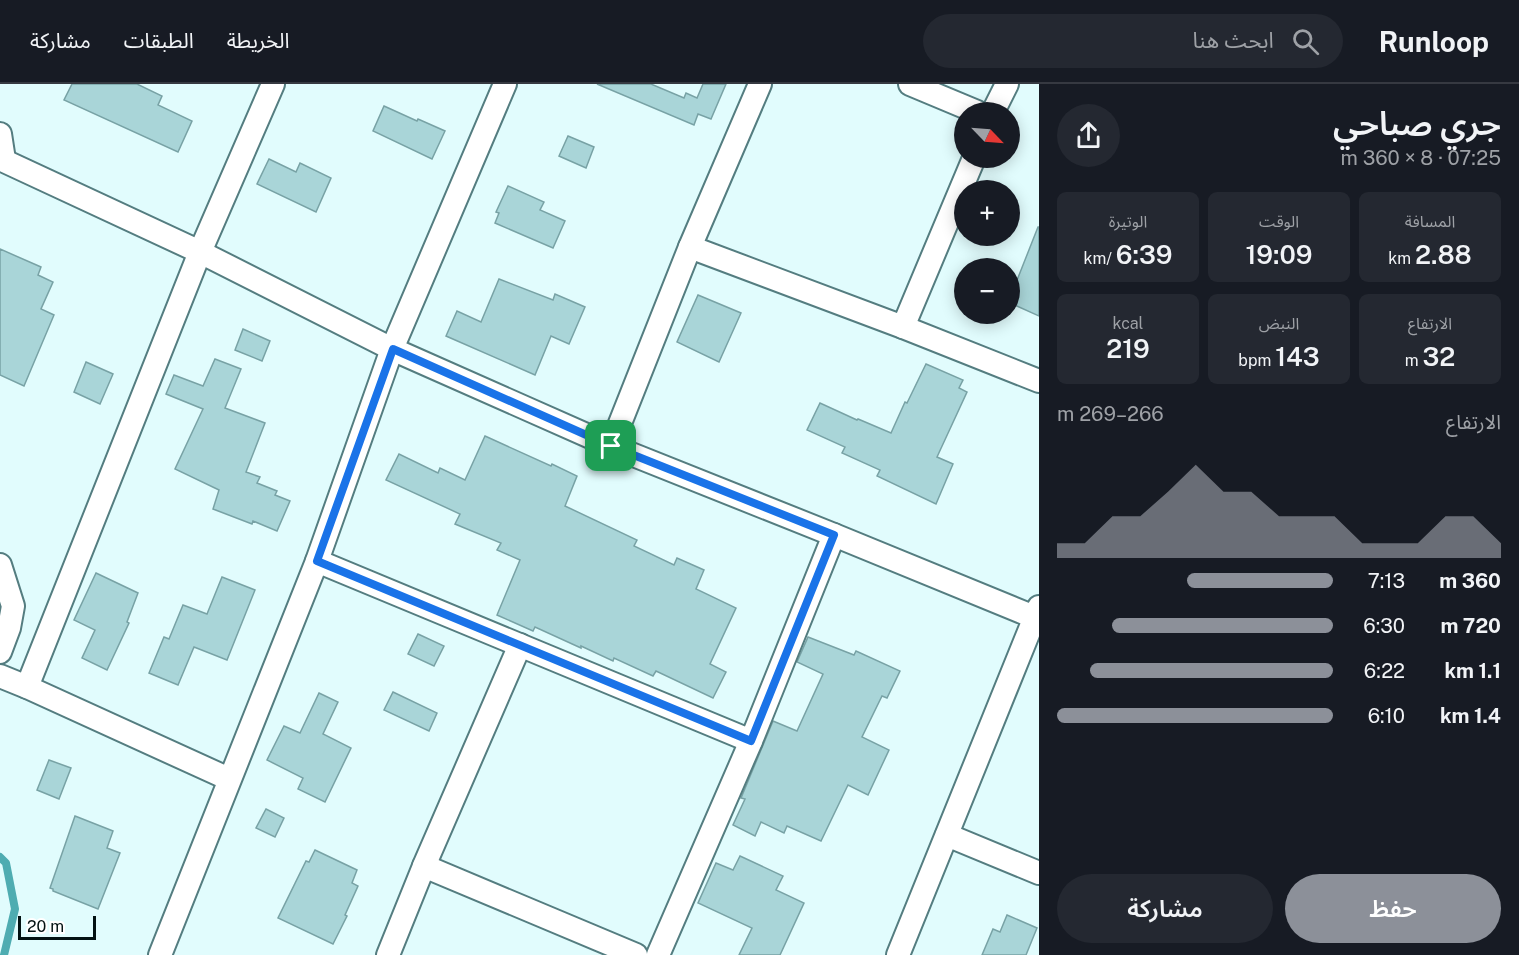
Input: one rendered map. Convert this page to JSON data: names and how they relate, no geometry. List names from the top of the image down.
{
  "scale_bar": "20 m",
  "north": "bottom right",
  "page": {
    "header": "Runloop",
    "search": "ابحث هنا",
    "nav": ["الخريطة", "الطبقات", "مشاركة"],
    "heading": ["جري صباحي", "07:25 · 8 × 360 m"],
    "map_buttons": ["+", "−"],
    "stats": [
      ["المسافة", "2.88 km"],
      ["الوقت", "19:09"],
      ["الوتيرة", "6:39 /km"],
      ["الارتفاع", "32 m"],
      ["النبض", "143 bpm"],
      ["kcal", "219"]
    ],
    "chart": ["الارتفاع", "266–269 m"],
    "list": [
      {
        "name": "360 m",
        "note": "7:13"
      },
      {
        "name": "720 m",
        "note": "6:30"
      },
      {
        "name": "1.1 km",
        "note": "6:22"
      },
      {
        "name": "1.4 km",
        "note": "6:10"
      }
    ],
    "buttons": ["حفظ", "مشاركة"],
    "scale": "20 m"
  }
}
